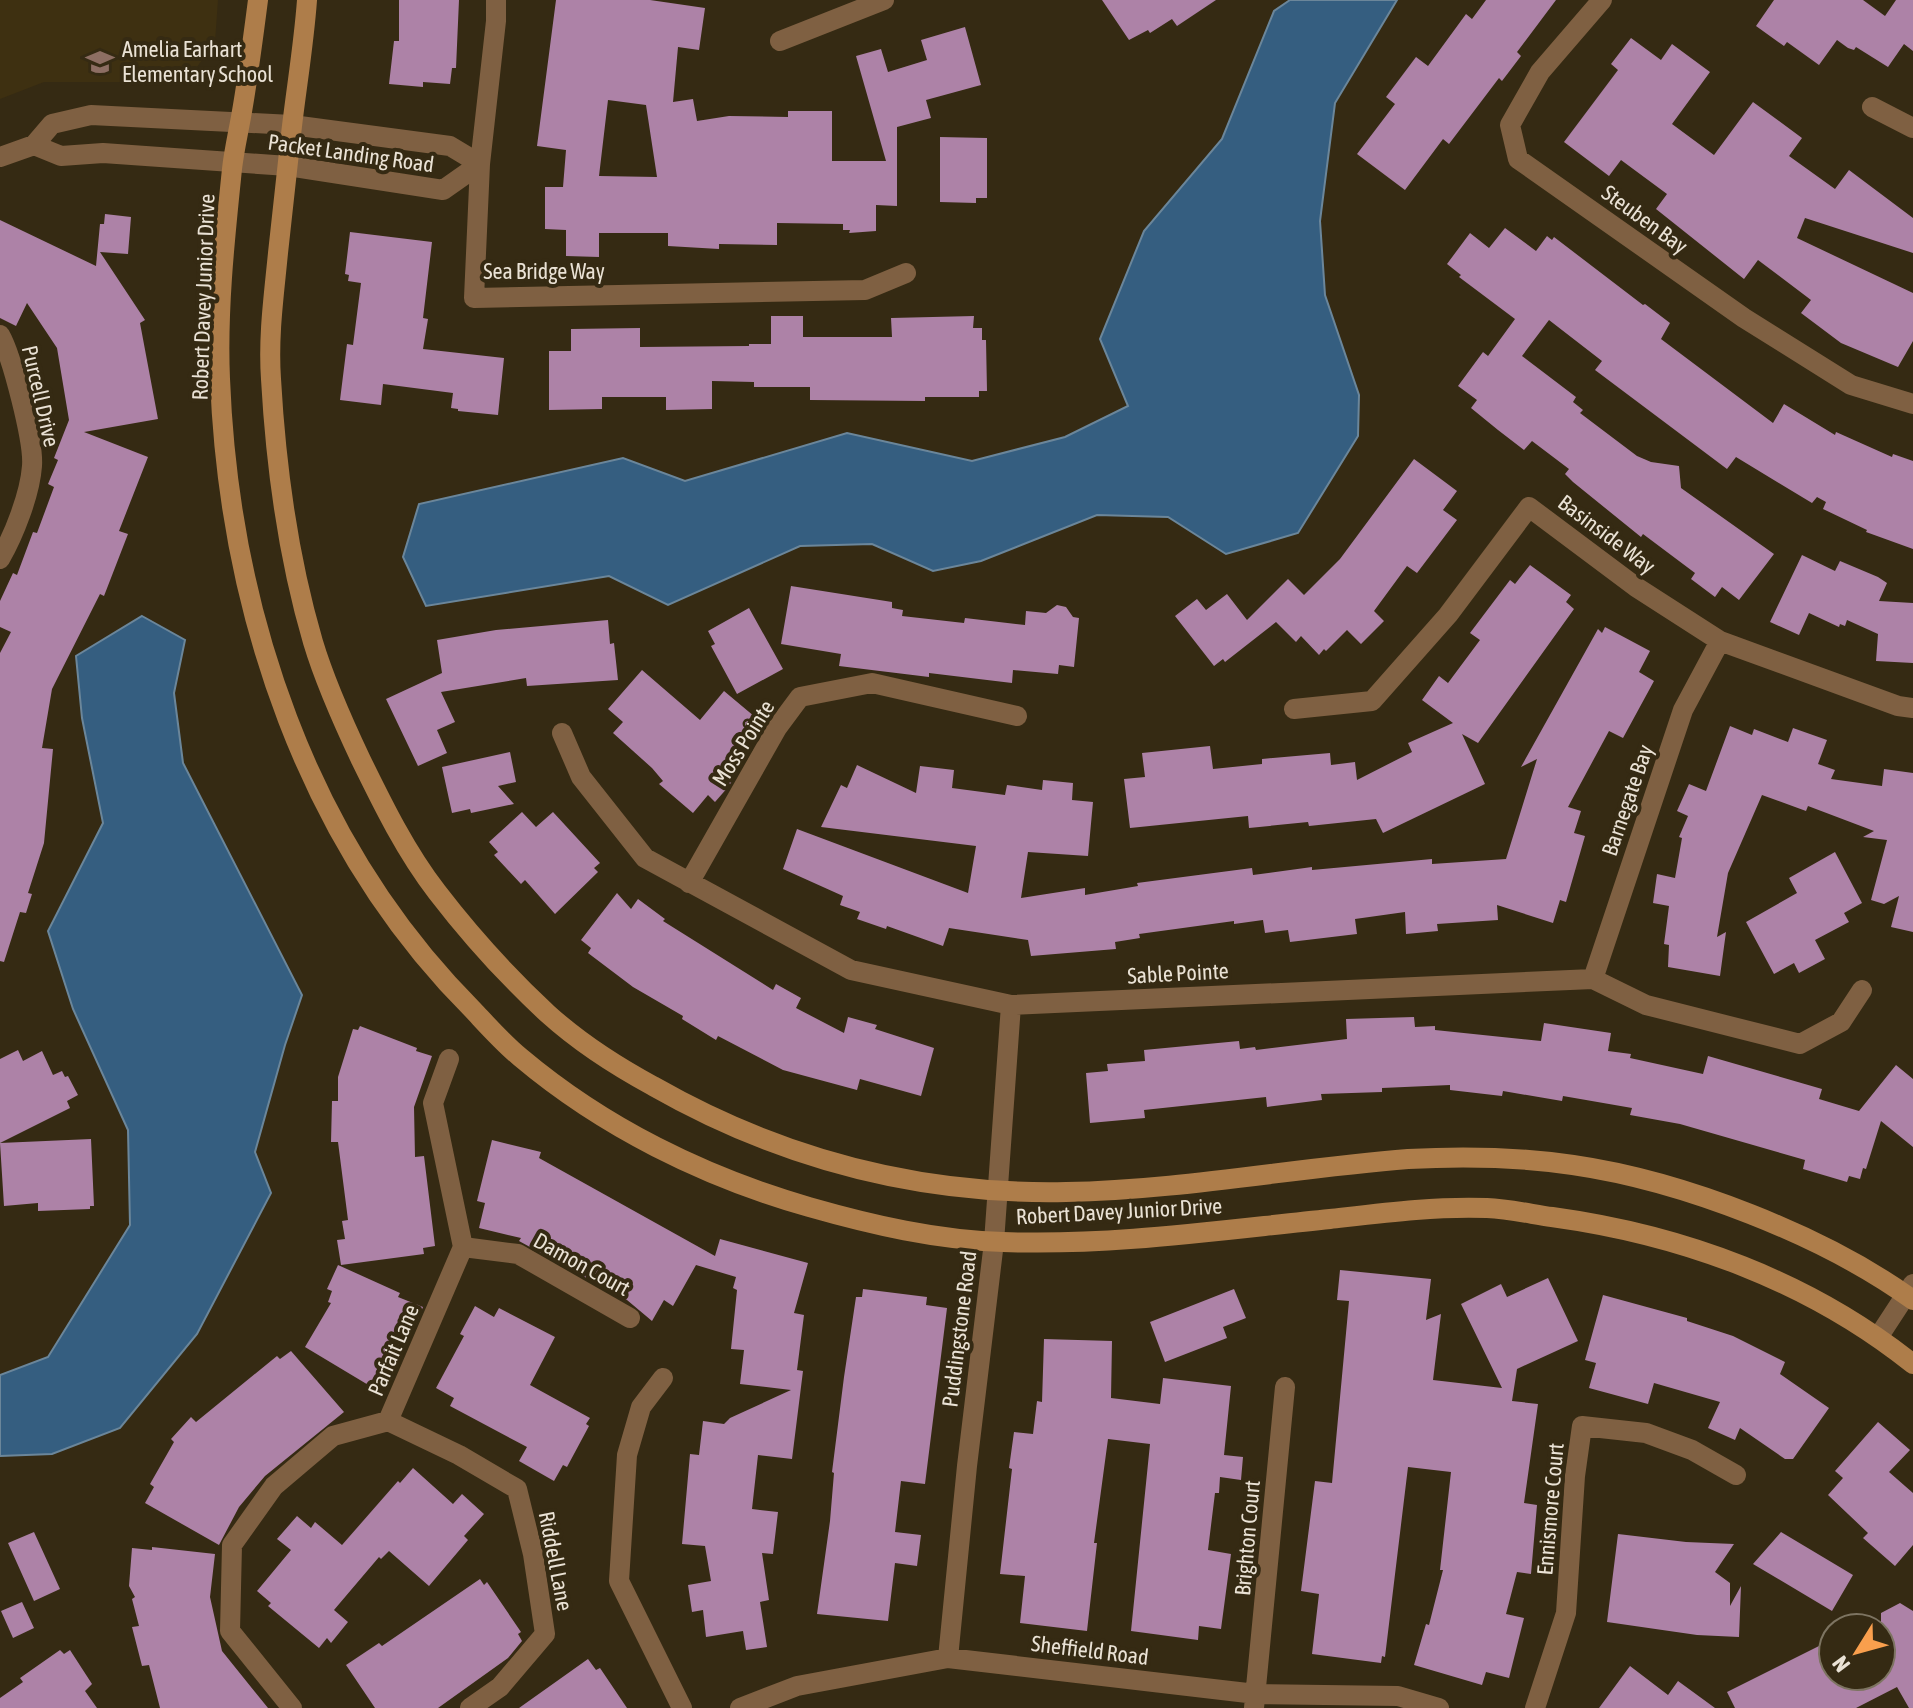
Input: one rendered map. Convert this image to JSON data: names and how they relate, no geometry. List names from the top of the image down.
{
  "streets": {
    "main road": ["Robert Davey Junior Drive"],
    "street": [
      "Packet Landing Road",
      "Steuben Bay",
      "Sea Bridge Way",
      "Purcell Drive",
      "Basinside Way",
      "Moss Pointe",
      "Barnegate Bay",
      "Sable Pointe",
      "Damon Court",
      "Puddingstone Road",
      "Parfait Lane",
      "Ennismore Court",
      "Brighton Court",
      "Riddell Lane",
      "Sheffield Road"
    ]
  },
  "crossings": [
    ["Packet Landing Road", "Sea Bridge Way"],
    ["Packet Landing Road", "Robert Davey Junior Drive"],
    ["Robert Davey Junior Drive", "Puddingstone Road"],
    ["Basinside Way", "Barnegate Bay"],
    ["Moss Pointe", "Sable Pointe"],
    ["Barnegate Bay", "Sable Pointe"],
    ["Sable Pointe", "Puddingstone Road"],
    ["Damon Court", "Parfait Lane"],
    ["Puddingstone Road", "Sheffield Road"],
    ["Parfait Lane", "Riddell Lane"],
    ["Brighton Court", "Sheffield Road"]
  ],
  "places": {
    "school or university": ["Amelia Earhart Elementary School"]
  },
  "north": "bottom left"
}
